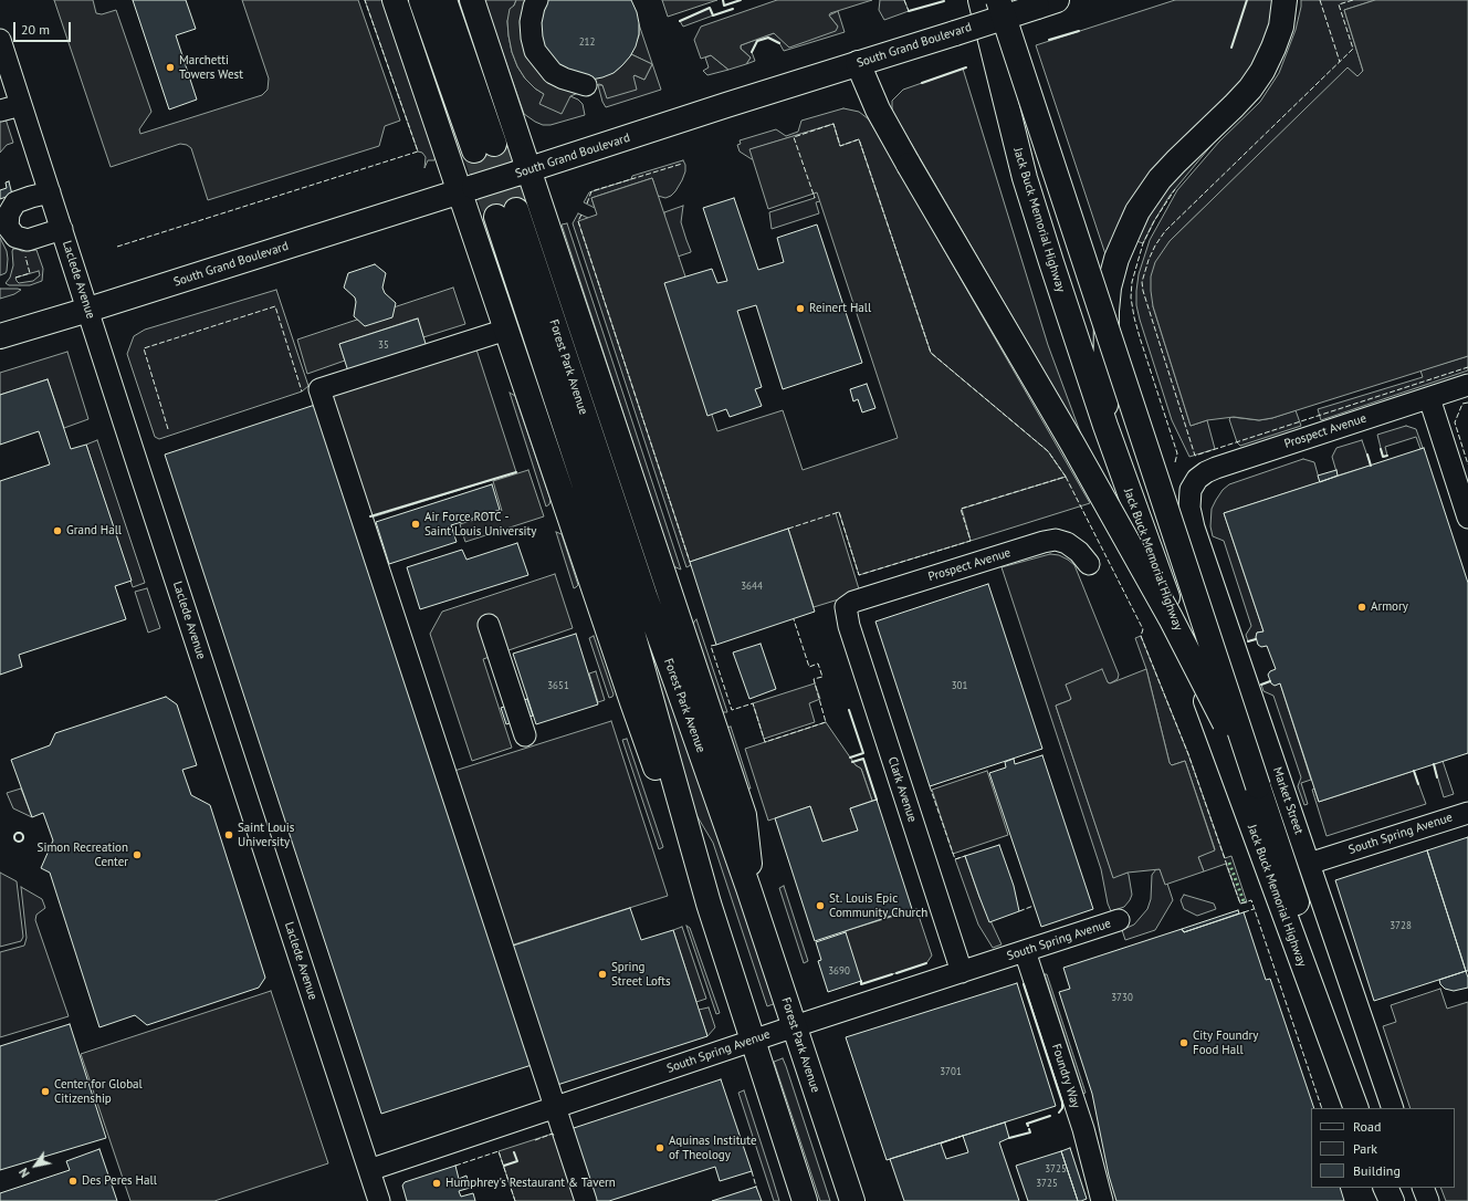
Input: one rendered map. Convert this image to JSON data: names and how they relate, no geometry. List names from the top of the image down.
{
  "streets": {
    "main road": ["South Grand Boulevard", "Jack Buck Memorial Highway", "Forest Park Avenue"],
    "street": [
      "Laclede Avenue",
      "Prospect Avenue",
      "Clark Avenue",
      "Market Street",
      "South Spring Avenue",
      "Foundry Way"
    ]
  },
  "crossings": [
    ["South Grand Boulevard", "Laclede Avenue"],
    ["Laclede Avenue", "South Spring Avenue"],
    ["Forest Park Avenue", "South Spring Avenue"],
    ["Prospect Avenue", "Clark Avenue"],
    ["Prospect Avenue", "Market Street"],
    ["Clark Avenue", "South Spring Avenue"],
    ["Market Street", "South Spring Avenue"],
    ["South Spring Avenue", "Foundry Way"]
  ],
  "places": [
    "Marchetti Towers West",
    "Reinert Hall",
    "Air Force ROTC - Saint Louis University",
    "Grand Hall",
    "Armory",
    "Saint Louis University",
    "Simon Recreation Center",
    "St. Louis Epic Community Church",
    "Spring Street Lofts",
    "City Foundry Food Hall",
    "Center for Global Citizenship",
    "Aquinas Institute of Theology",
    "Des Peres Hall",
    "Humphrey's Restaurant & Tavern"
  ],
  "house_numbers": [
    "212",
    "35",
    "3644",
    "3651",
    "301",
    "3728",
    "3690",
    "3730",
    "3701",
    "3725",
    "3725"
  ],
  "legend": ["Road", "Park", "Building"],
  "scale_bar": "20 m",
  "north": "bottom left"
}
